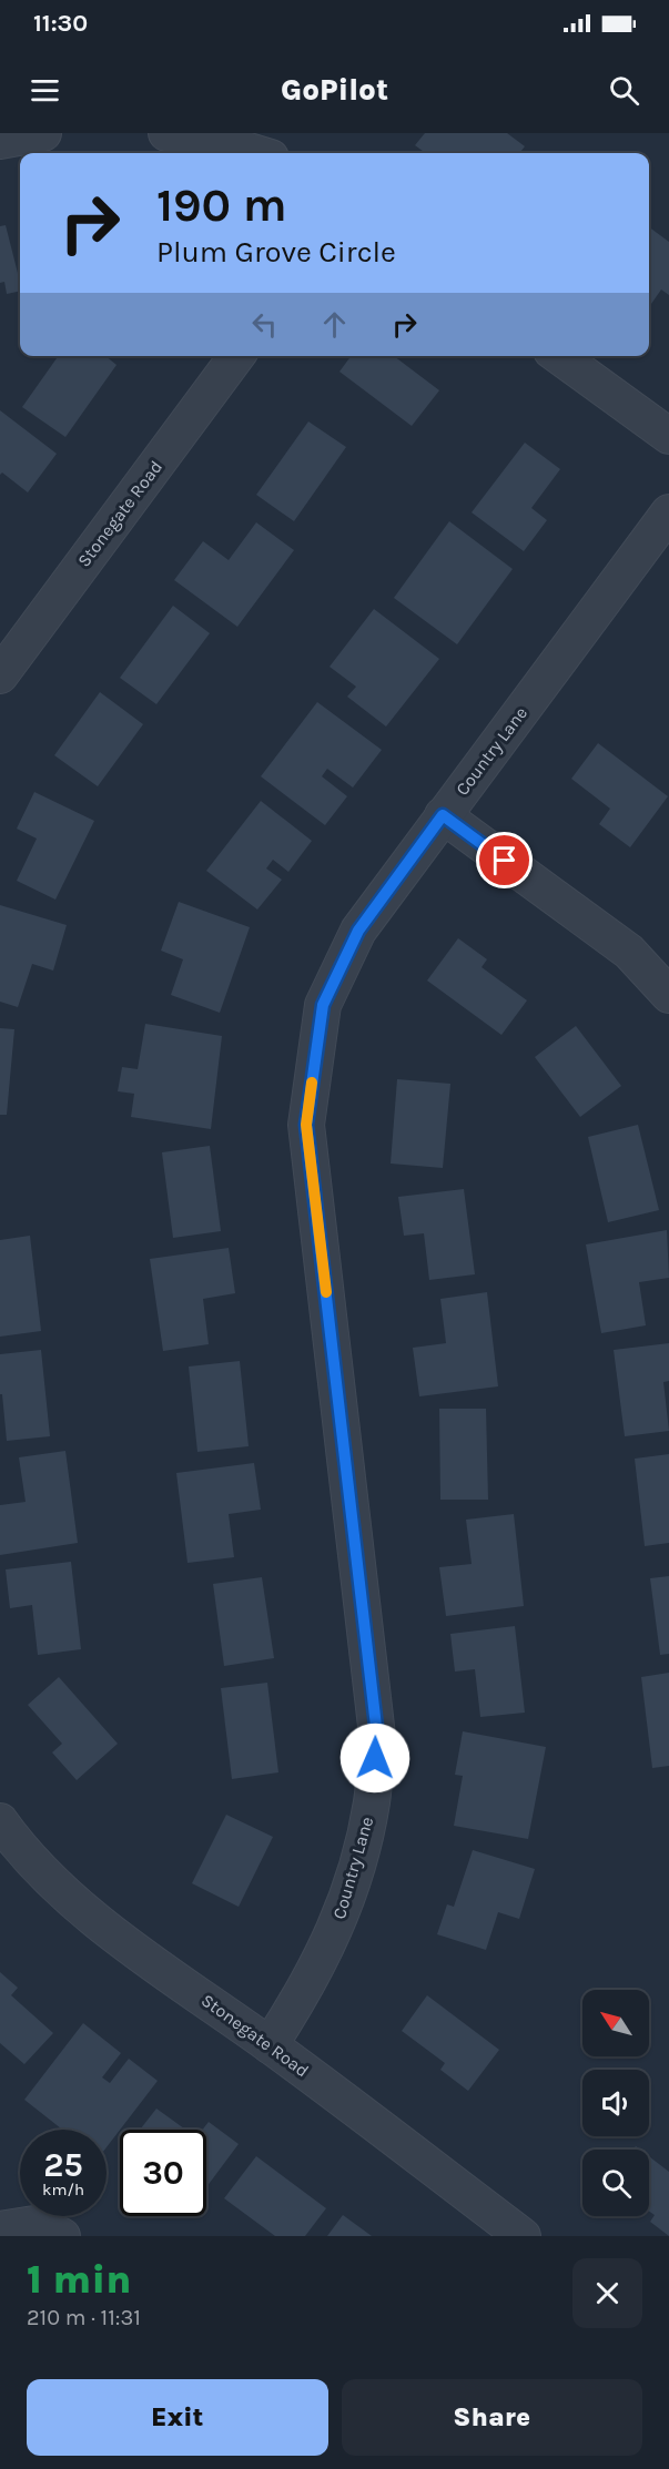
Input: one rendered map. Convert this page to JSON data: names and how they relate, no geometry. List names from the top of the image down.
{
  "streets": {
    "street": ["Stonegate Road", "Country Lane"]
  },
  "crossings": [
    ["Stonegate Road", "Country Lane"]
  ],
  "north": "top left",
  "page": {
    "status": "11:30",
    "header": "GoPilot",
    "turn": ["190 m", "Plum Grove Circle"],
    "speed": "25 km/h",
    "limit": "30",
    "heading": ["1 min", "210 m · 11:31"],
    "buttons": ["Exit", "Share"]
  }
}
